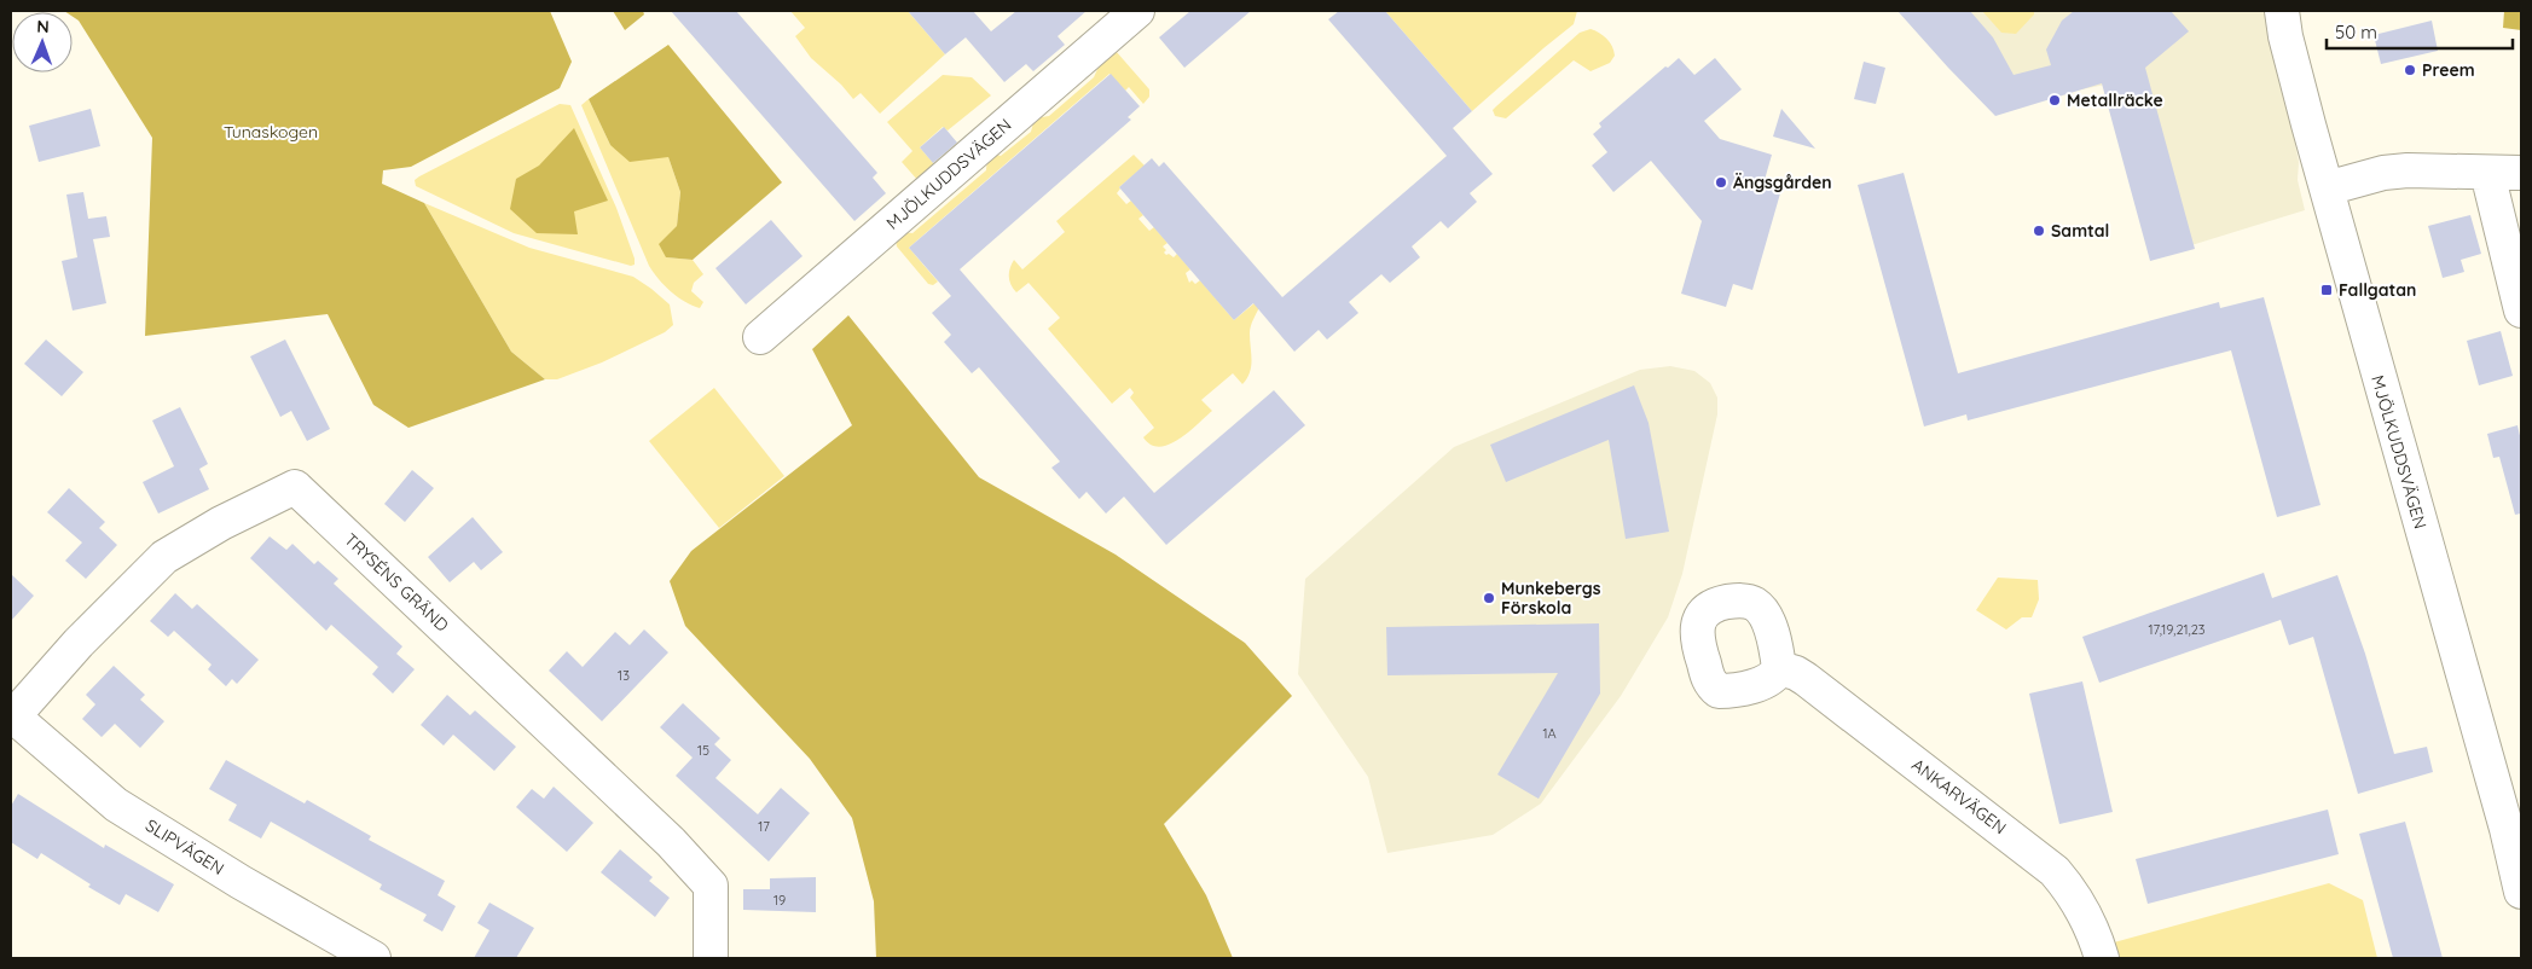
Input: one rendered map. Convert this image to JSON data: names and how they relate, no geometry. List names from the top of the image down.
{
  "streets": {
    "street": [
      "MJÖLKUDDSVÄGEN",
      "TRYSÉNS GRÄND",
      "ANKARVÄGEN",
      "SLIPVÄGEN"
    ]
  },
  "crossings": [
    ["TRYSÉNS GRÄND", "SLIPVÄGEN"]
  ],
  "parks": ["Tunaskogen"],
  "places": {
    "other": [
      "Preem",
      "Metallräcke",
      "Ängsgården",
      "Samtal",
      "Munkebergs Förskola"
    ],
    "transit": ["Fallgatan"]
  },
  "house_numbers": [
    "17,19,21,23",
    "13",
    "1A",
    "15",
    "17",
    "19"
  ],
  "scale_bar": "50 m",
  "north": "top"
}
